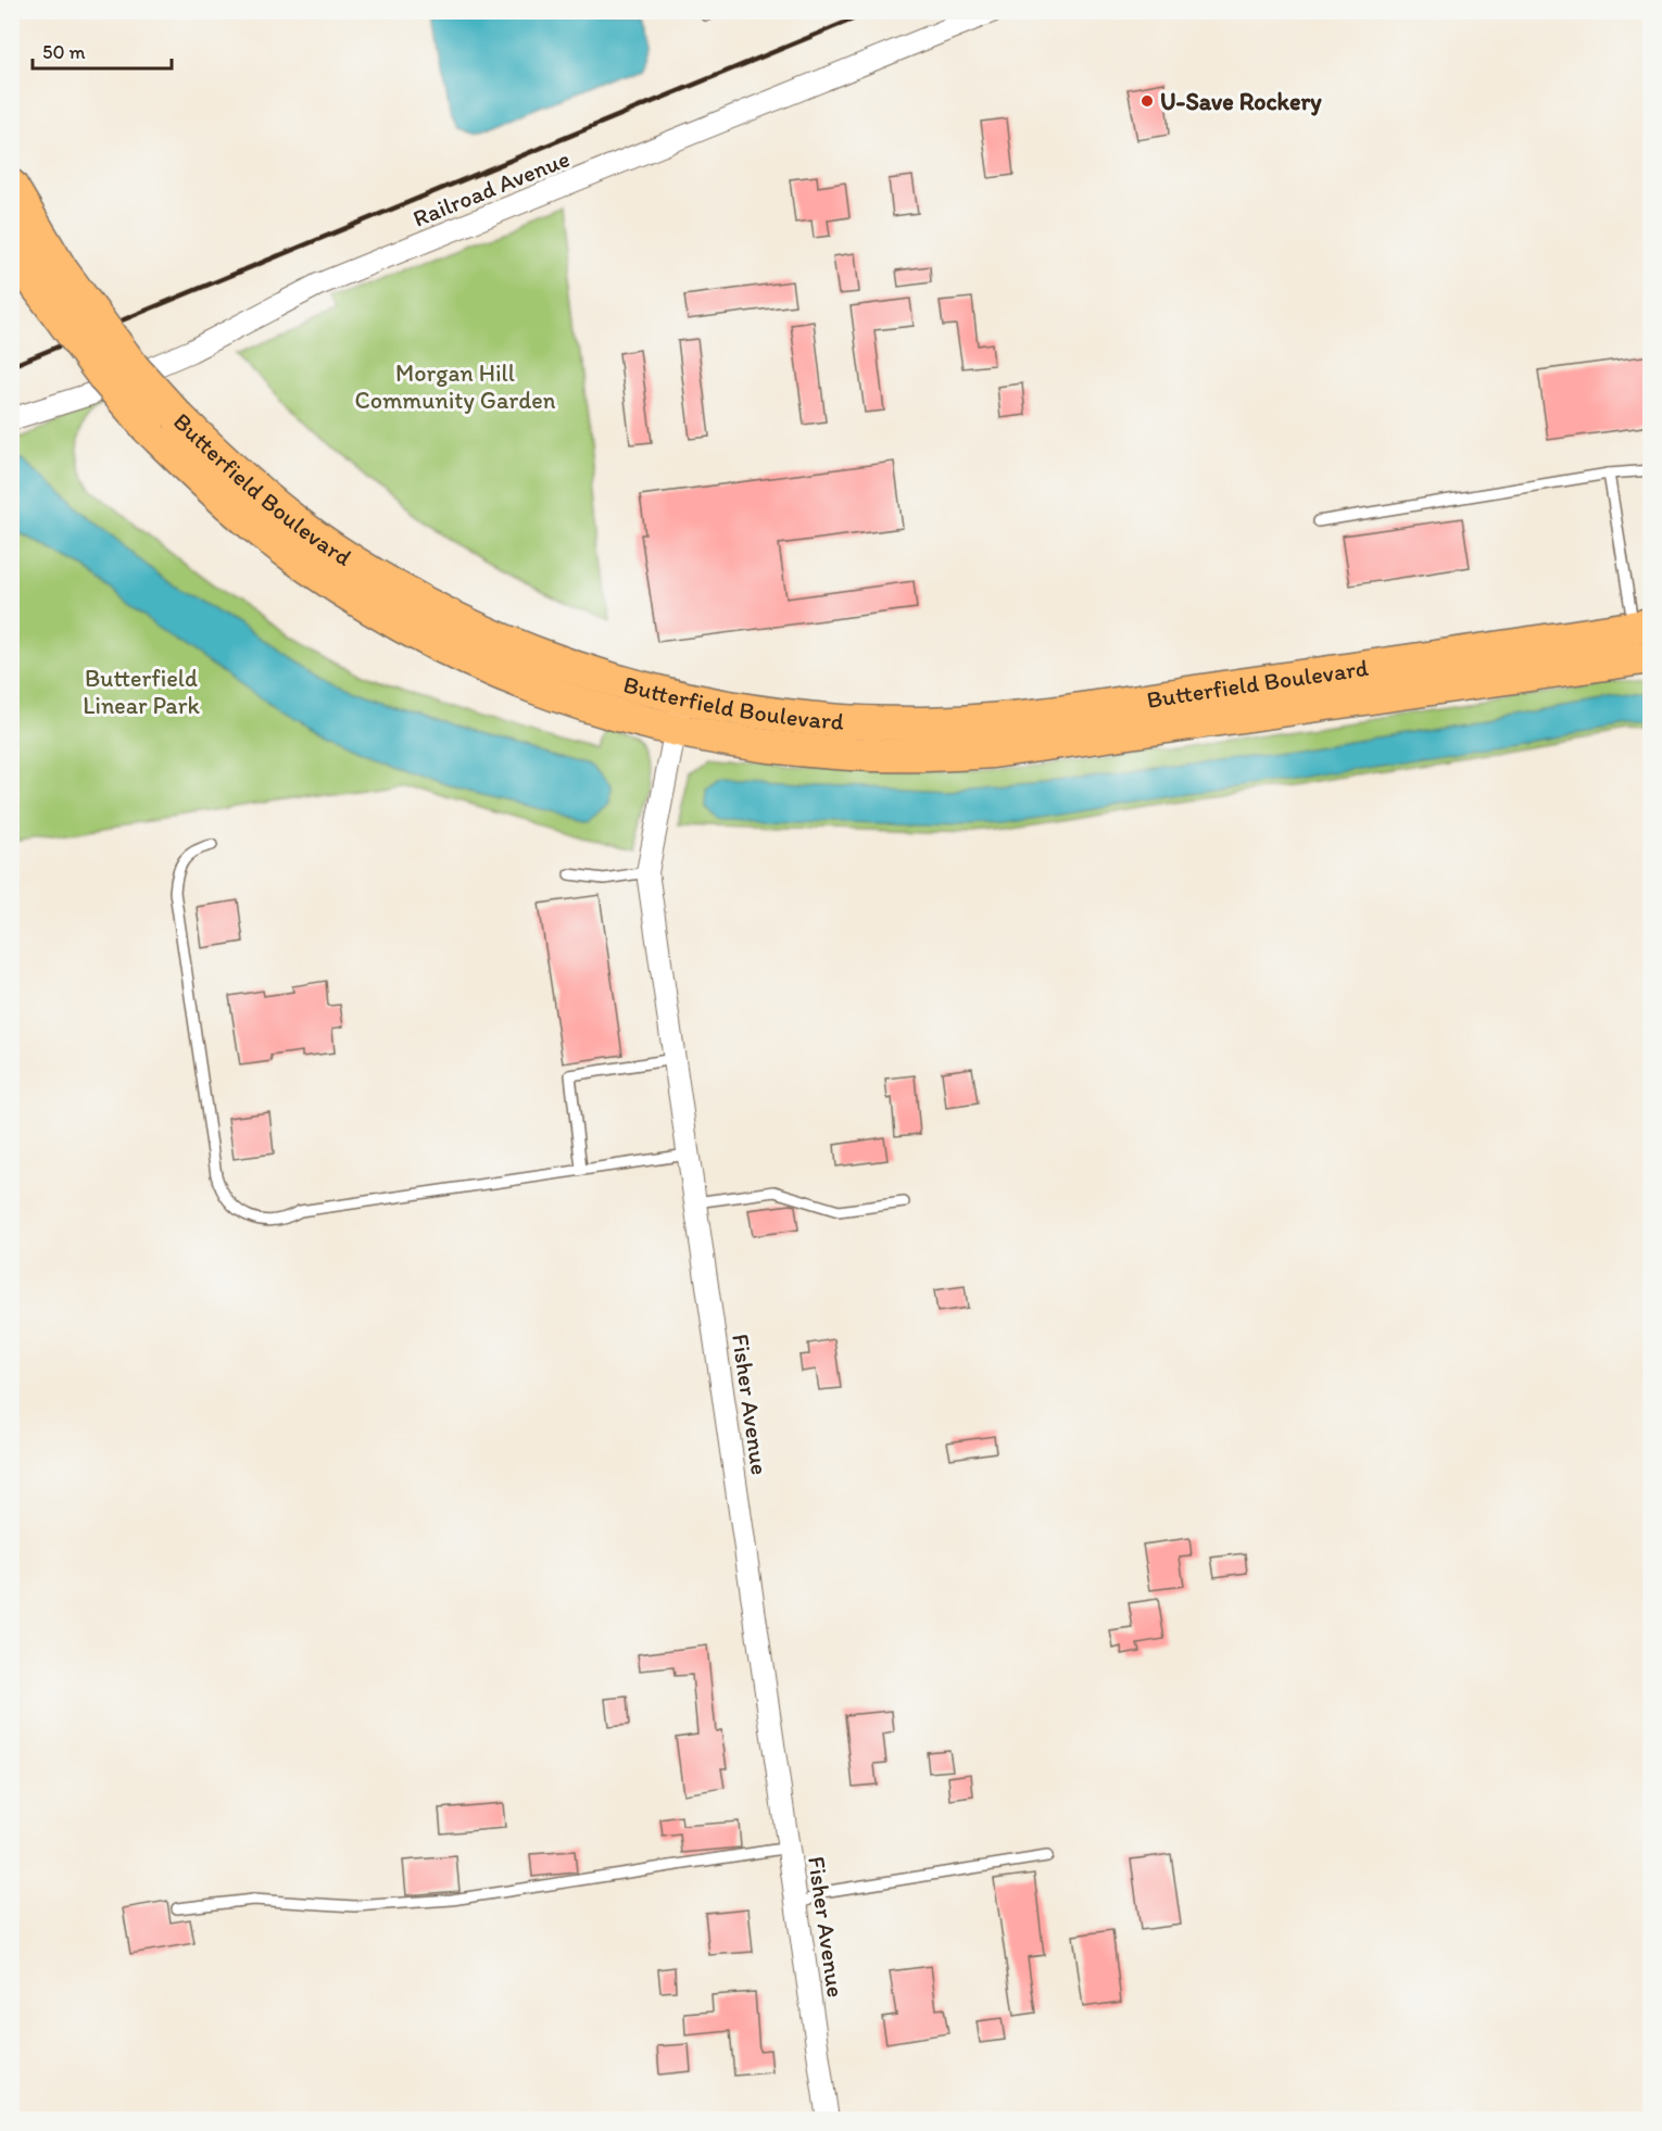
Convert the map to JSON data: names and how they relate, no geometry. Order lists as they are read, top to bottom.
{
  "streets": {
    "main road": ["Butterfield Boulevard"],
    "street": ["Railroad Avenue", "Fisher Avenue"]
  },
  "crossings": [
    ["Butterfield Boulevard", "Fisher Avenue"]
  ],
  "parks": ["Morgan Hill Community Garden", "Butterfield Linear Park"],
  "places": ["U-Save Rockery"],
  "scale_bar": "50 m"
}
